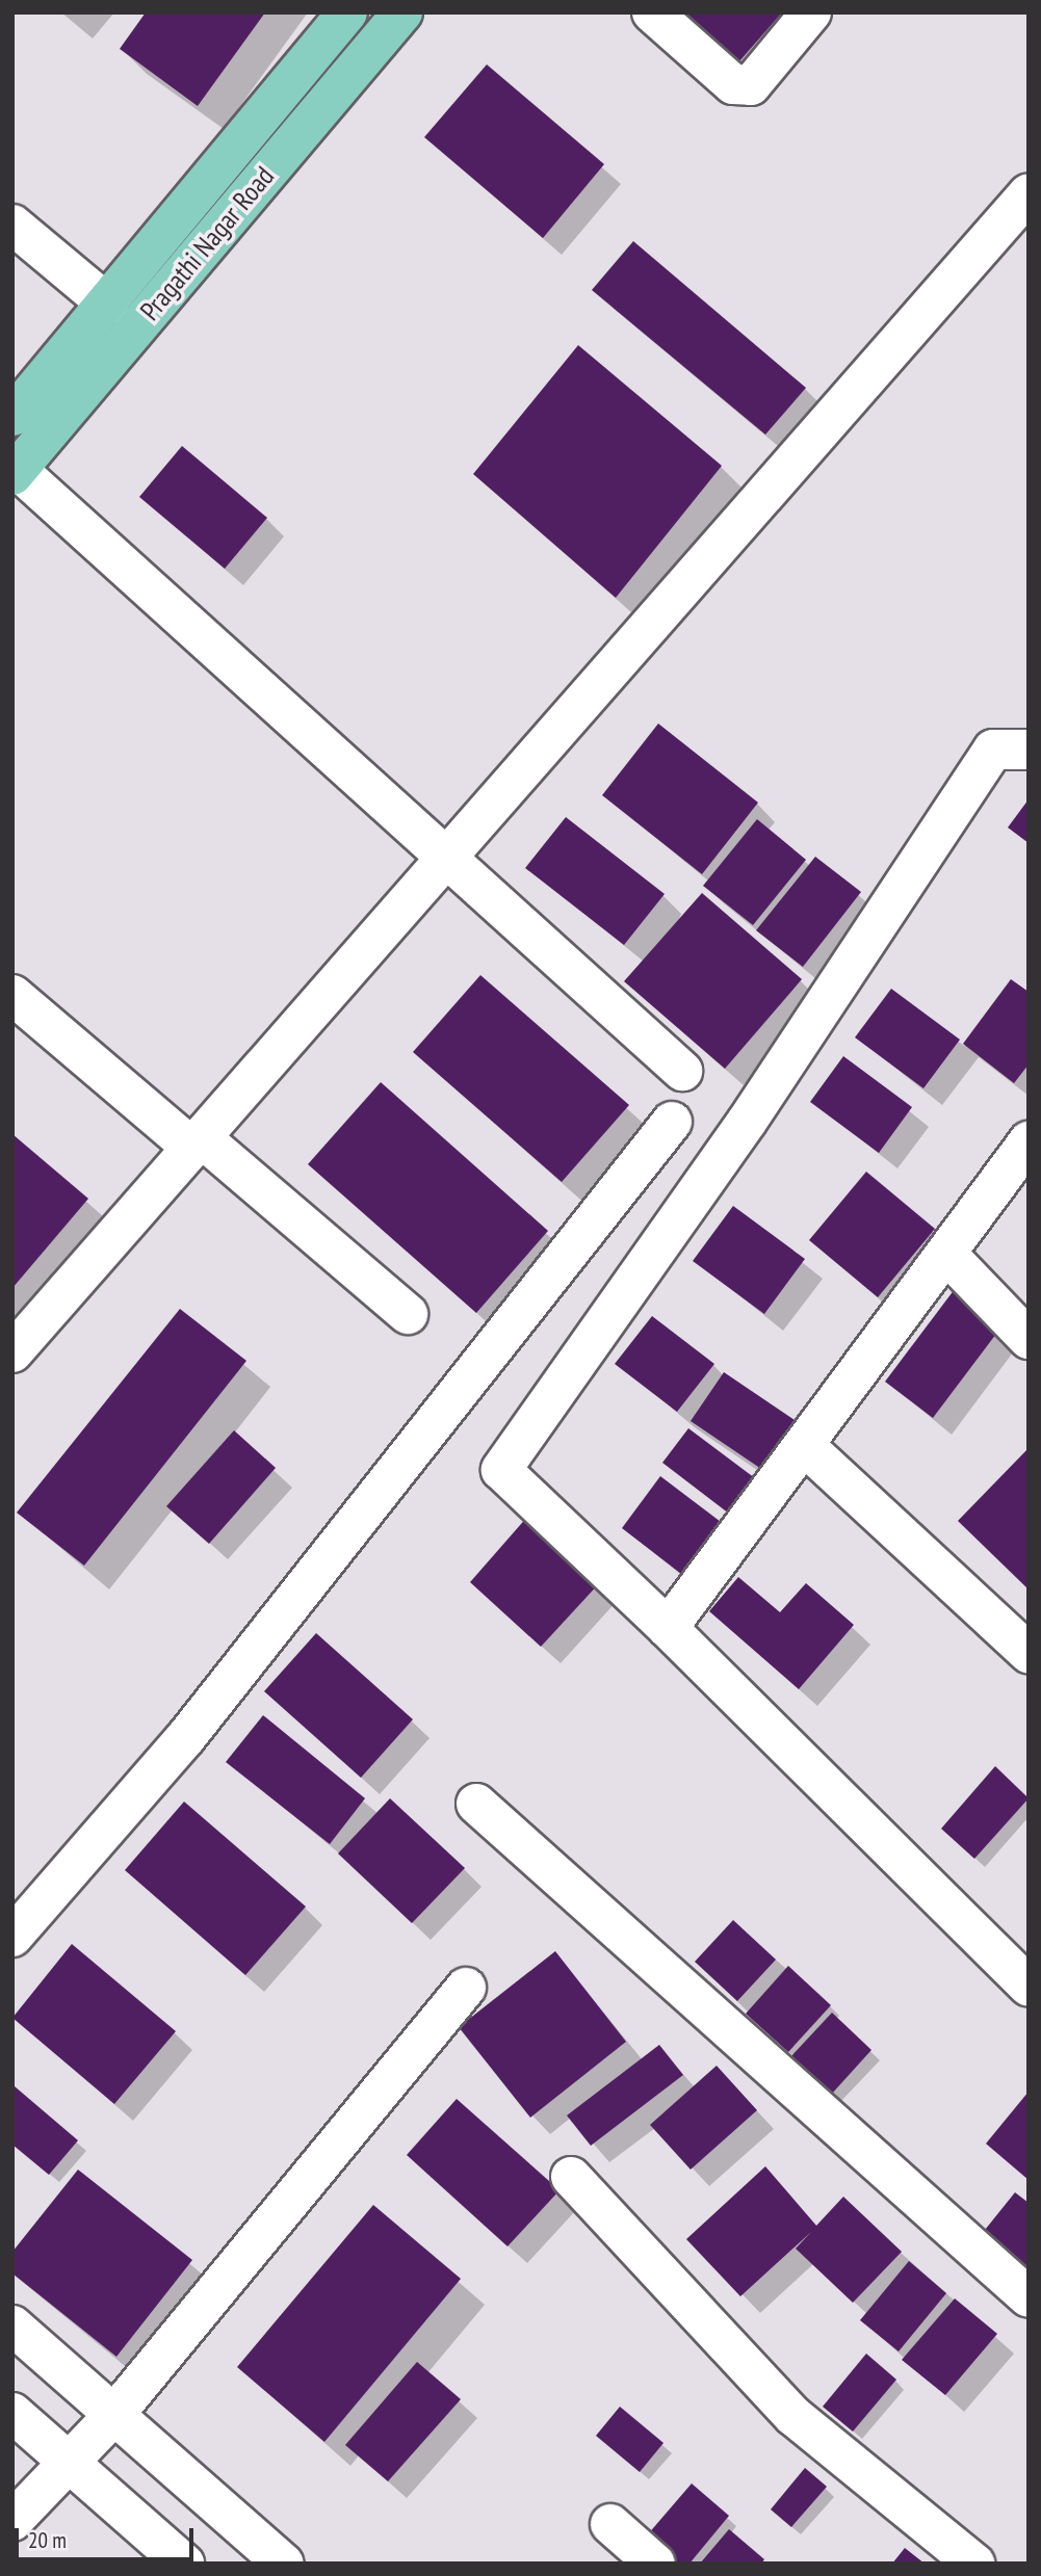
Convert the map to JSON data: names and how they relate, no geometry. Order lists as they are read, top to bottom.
{
  "streets": {
    "main road": ["Pragathi Nagar Road"]
  },
  "scale_bar": "20 m"
}
